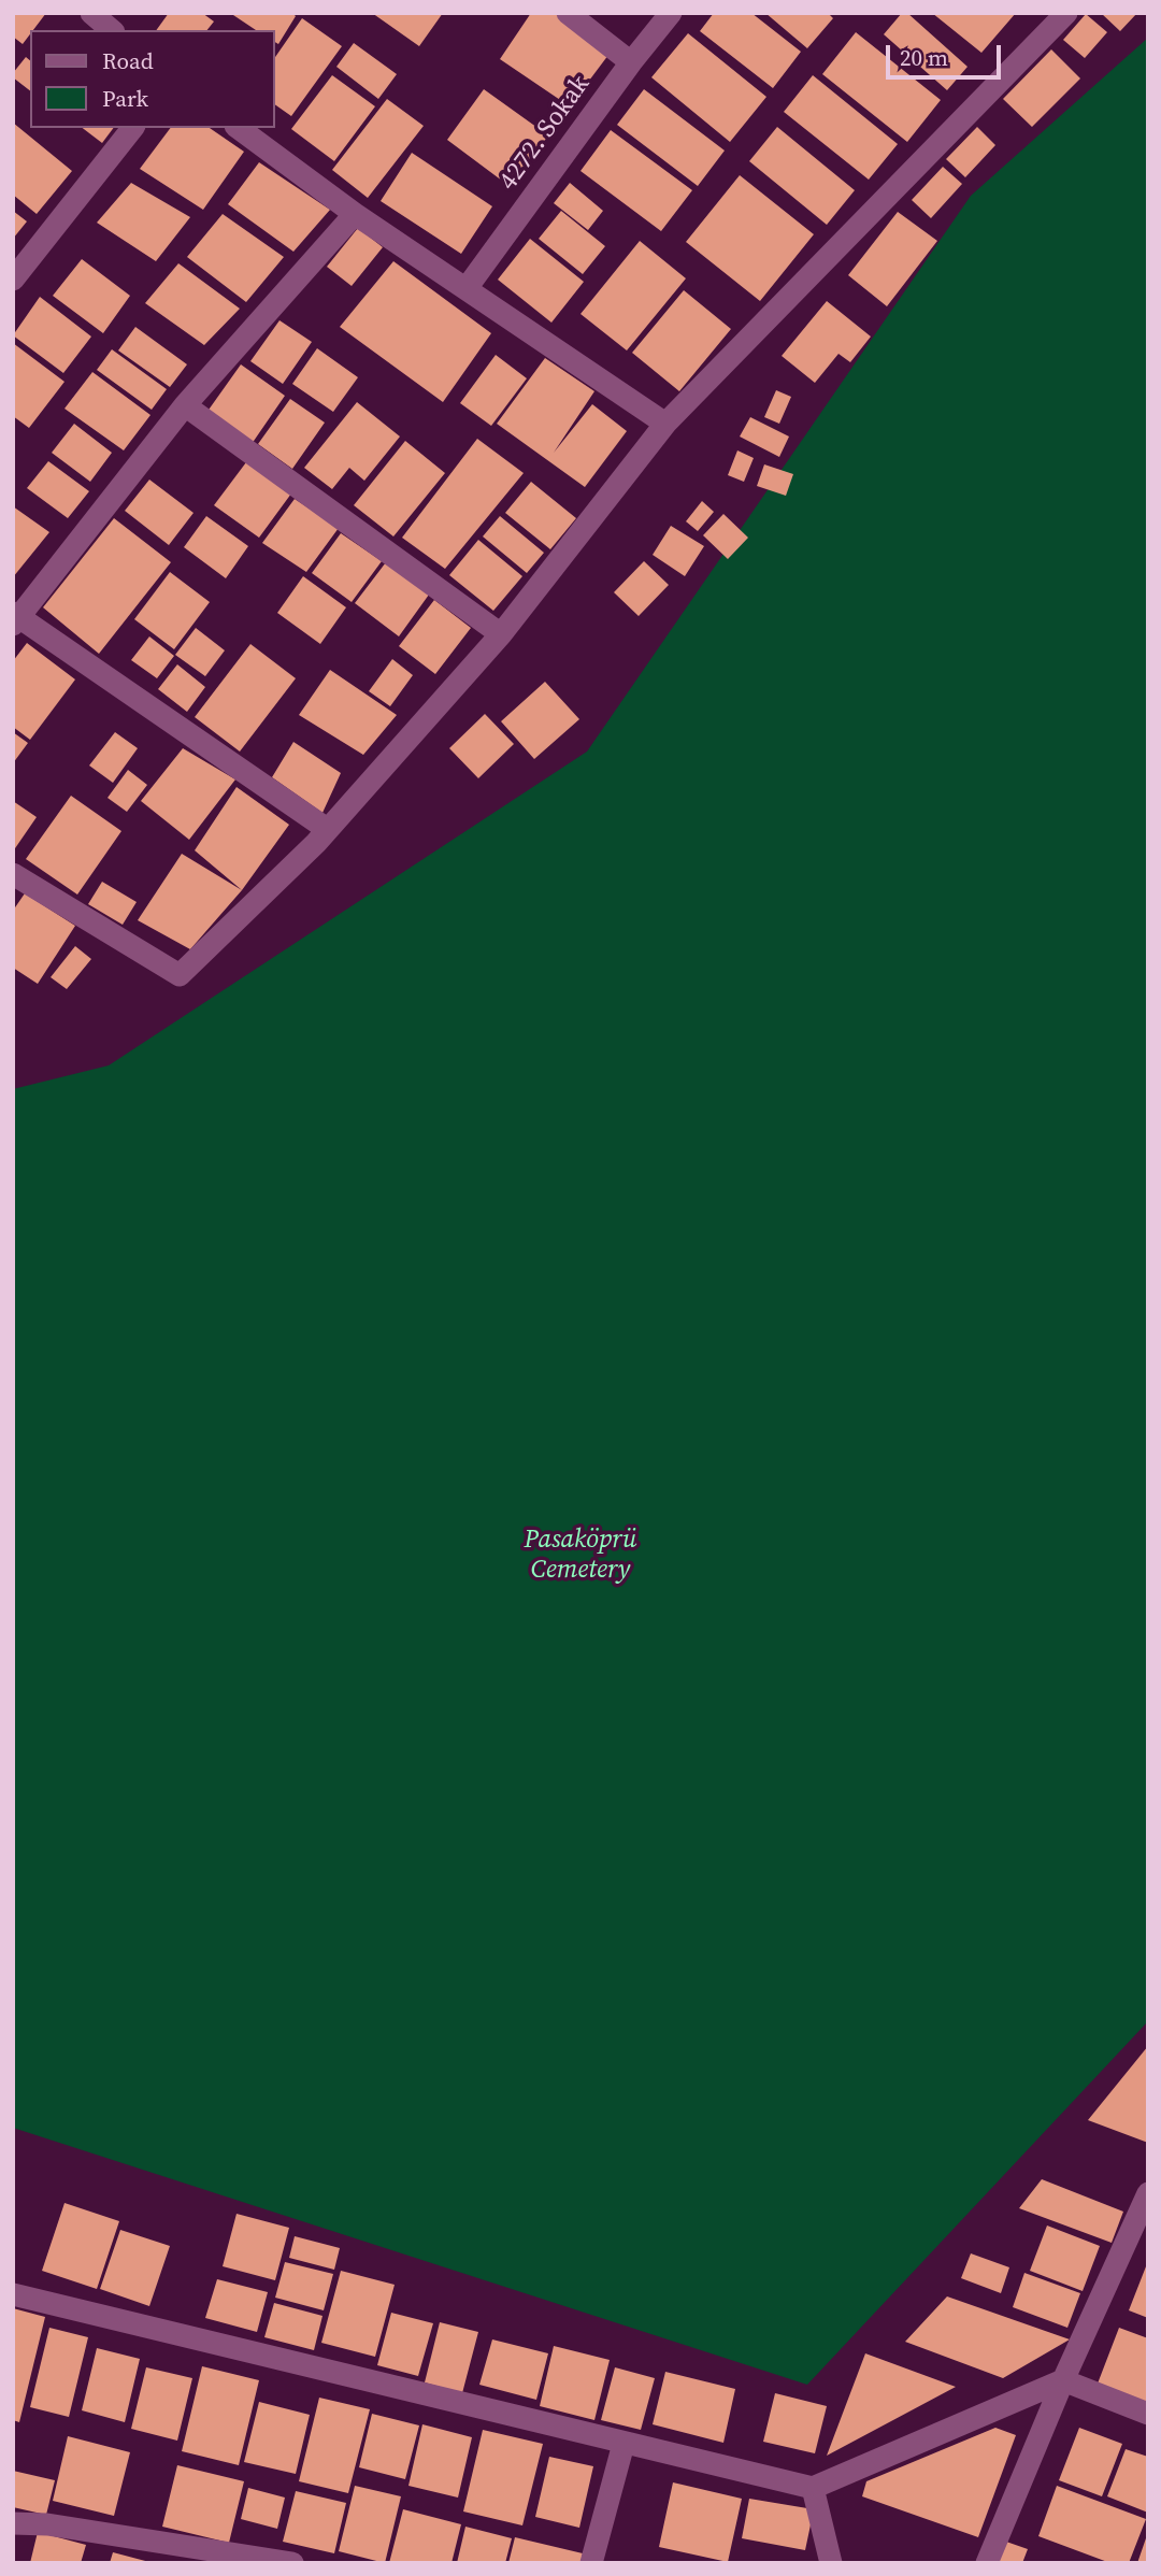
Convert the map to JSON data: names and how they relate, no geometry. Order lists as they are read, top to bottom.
{
  "streets": {
    "street": ["4272. Sokak"]
  },
  "parks": ["Pasaköprü Cemetery"],
  "legend": ["Road", "Park"],
  "scale_bar": "20 m"
}
